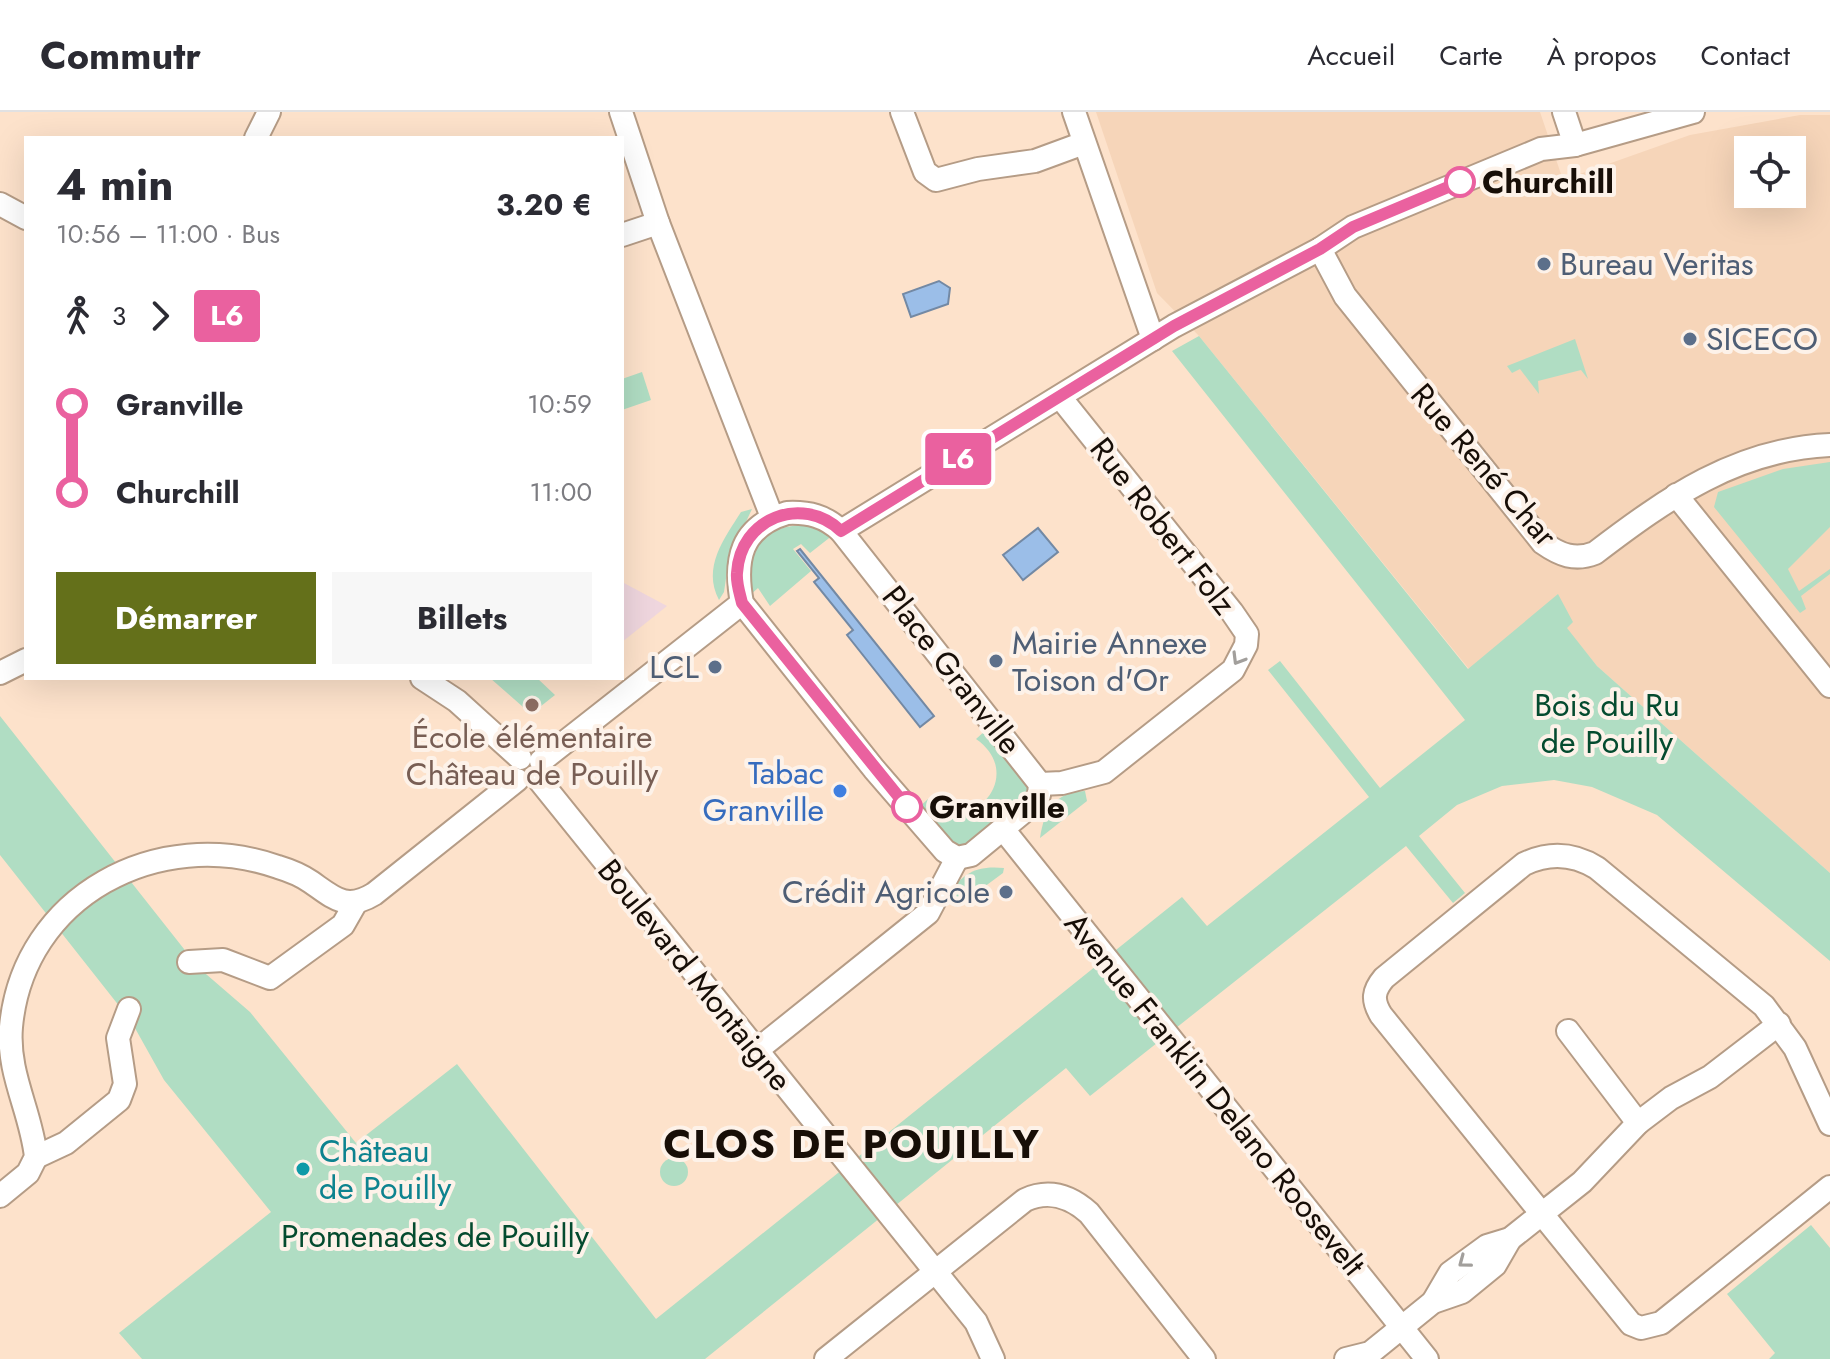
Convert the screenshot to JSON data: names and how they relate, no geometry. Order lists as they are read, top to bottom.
{
  "streets": {
    "street": [
      "Rue René Char",
      "Rue Robert Folz",
      "Place Granville",
      "Boulevard Montaigne",
      "Avenue Franklin Delano Roosevelt"
    ]
  },
  "crossings": [
    ["Rue Robert Folz", "Place Granville"],
    ["Place Granville", "Avenue Franklin Delano Roosevelt"]
  ],
  "districts": ["CLOS DE POUILLY"],
  "parks": ["Bois du Ru de Pouilly", "Promenades de Pouilly"],
  "places": [
    "Churchill",
    "Bureau Veritas",
    "SICECO",
    "Mairie Annexe Toison d'Or",
    "LCL",
    "École élémentaire Château de Pouilly",
    "Tabac Granville",
    "Granville",
    "Crédit Agricole",
    "Château de Pouilly"
  ],
  "lines": ["bus line L6"],
  "page": {
    "header": "Commutr",
    "nav": [
      "Accueil",
      "Carte",
      "À propos",
      "Contact"
    ],
    "on_map": "L6",
    "heading": ["4 min", "10:56 – 11:00 · Bus", "3.20 €"],
    "legs": ["3", "L6"],
    "list": [
      {
        "name": "Granville",
        "value": "10:59"
      },
      {
        "name": "Churchill",
        "value": "11:00"
      }
    ],
    "buttons": ["Démarrer", "Billets"]
  }
}
